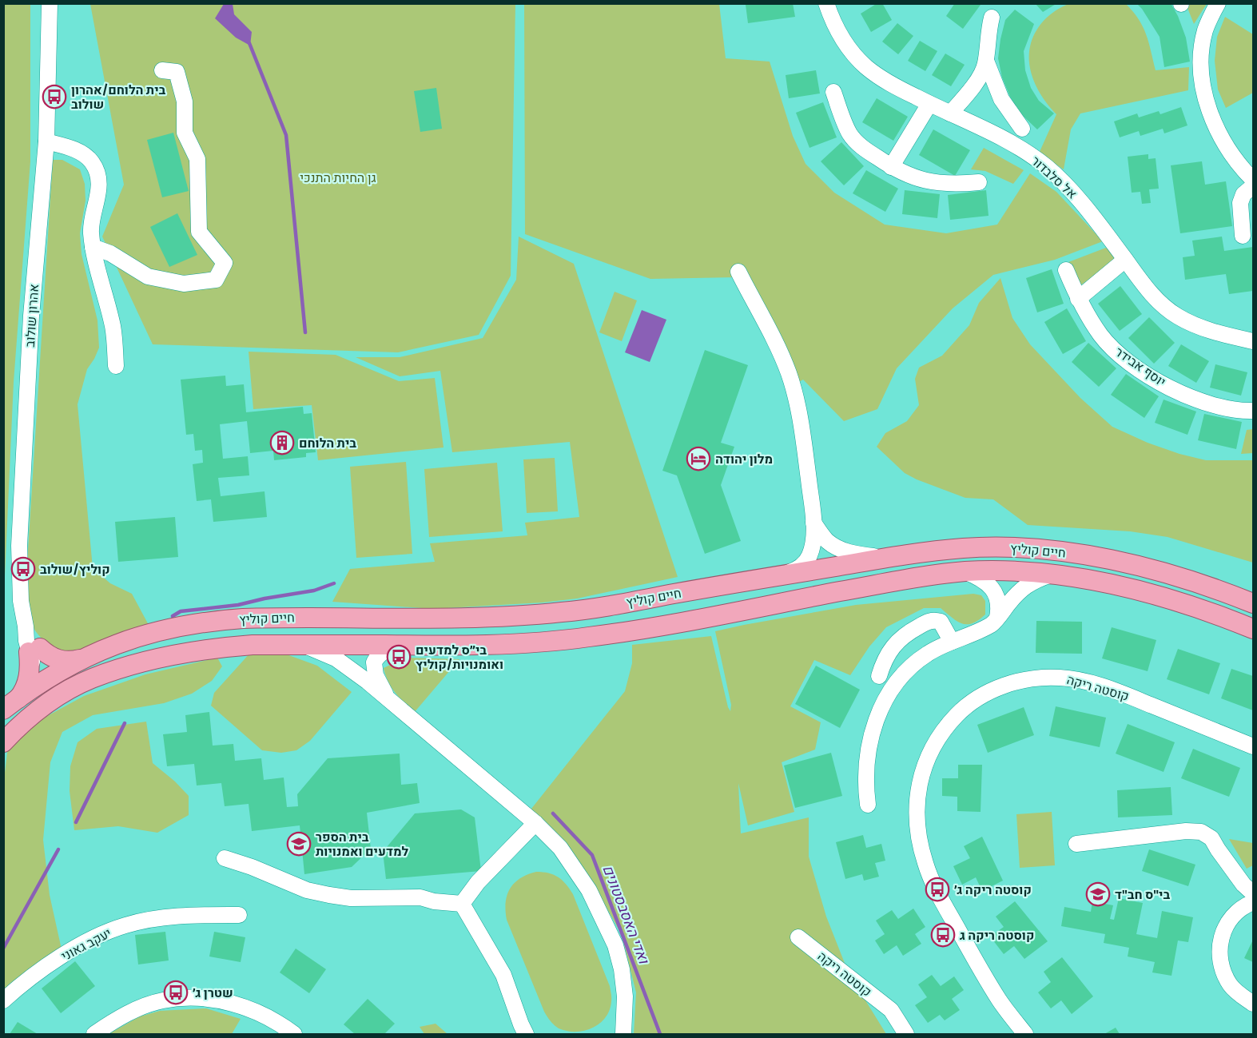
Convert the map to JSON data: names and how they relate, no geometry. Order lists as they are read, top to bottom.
{
  "streets": {
    "main road": ["חיים קוליץ"],
    "street": [
      "אל סלבדור",
      "אהרון שולוב",
      "יוסף אבידר",
      "קוסטה ריקה",
      "יעקב גאוני"
    ]
  },
  "crossings": [
    ["אהרון שולוב", "חיים קוליץ"]
  ],
  "water": ["ואדי האסבסטונים"],
  "parks": ["גן החיות התנכי"],
  "places": {
    "bus stop": [
      "בית הלוחם/אהרון שולוב",
      "קוליץ/שולוב",
      "בי״ס למדעים ואומנויות/קוליץ",
      "קוסטה ריקה ג׳",
      "קוסטה ריקה ג",
      "שטרן ג׳"
    ],
    "building": ["בית הלוחם"],
    "hotel": ["מלון יהודה"],
    "school or university": ["בית הספר למדעים ואמנויות", "בי\"ס חב\"ד"]
  }
}
